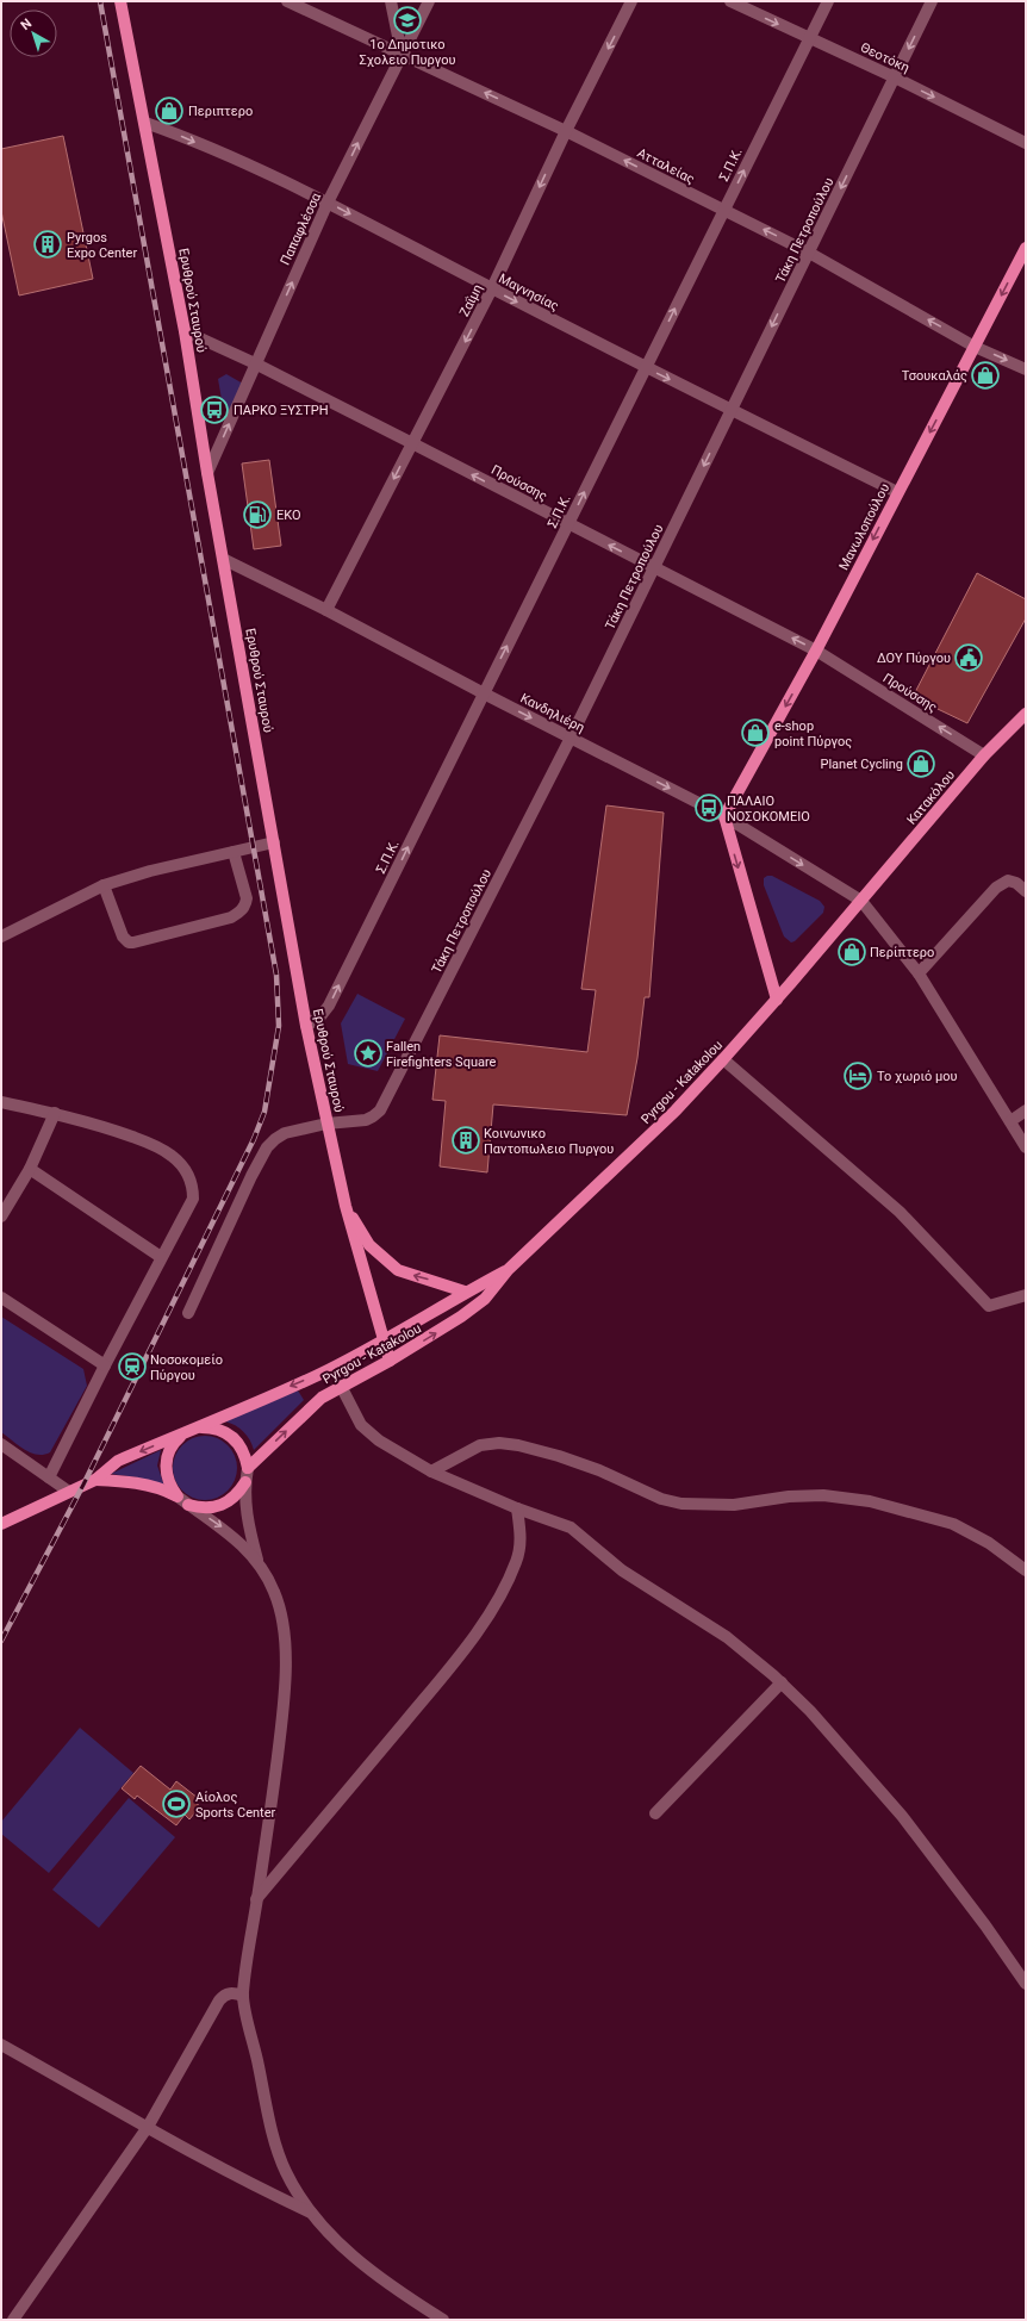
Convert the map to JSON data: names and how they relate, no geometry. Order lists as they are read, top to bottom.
{
  "streets": {
    "main road": [
      "Ερυθρού Σταυρού",
      "Μανωλοπούλου",
      "Κατακόλου",
      "Pyrgou - Katakolou"
    ],
    "street": [
      "Θεοτόκη",
      "Σ.Π.Κ.",
      "Ατταλείας",
      "Παπαφλέσσα",
      "Τάκη Πετροπούλου",
      "Μαγνησίας",
      "Ζαΐμη",
      "Προύσσης",
      "Κανδηλιέρη"
    ]
  },
  "crossings": [
    ["Θεοτόκη", "Σ.Π.Κ."],
    ["Θεοτόκη", "Τάκη Πετροπούλου"],
    ["Σ.Π.Κ.", "Ατταλείας"],
    ["Σ.Π.Κ.", "Μαγνησίας"],
    ["Σ.Π.Κ.", "Ερυθρού Σταυρού"],
    ["Σ.Π.Κ.", "Προύσσης"],
    ["Σ.Π.Κ.", "Κανδηλιέρη"],
    ["Ατταλείας", "Παπαφλέσσα"],
    ["Ατταλείας", "Τάκη Πετροπούλου"],
    ["Ατταλείας", "Ζαΐμη"],
    ["Ατταλείας", "Μανωλοπούλου"],
    ["Παπαφλέσσα", "Μαγνησίας"],
    ["Παπαφλέσσα", "Ερυθρού Σταυρού"],
    ["Παπαφλέσσα", "Προύσσης"],
    ["Τάκη Πετροπούλου", "Μαγνησίας"],
    ["Τάκη Πετροπούλου", "Ερυθρού Σταυρού"],
    ["Τάκη Πετροπούλου", "Προύσσης"],
    ["Τάκη Πετροπούλου", "Κανδηλιέρη"],
    ["Μαγνησίας", "Ερυθρού Σταυρού"],
    ["Μαγνησίας", "Ζαΐμη"],
    ["Μαγνησίας", "Μανωλοπούλου"],
    ["Ερυθρού Σταυρού", "Προύσσης"],
    ["Ερυθρού Σταυρού", "Κανδηλιέρη"],
    ["Ερυθρού Σταυρού", "Pyrgou - Katakolou"],
    ["Ζαΐμη", "Προύσσης"],
    ["Ζαΐμη", "Κανδηλιέρη"],
    ["Προύσσης", "Μανωλοπούλου"],
    ["Προύσσης", "Κατακόλου"],
    ["Μανωλοπούλου", "Κανδηλιέρη"],
    ["Κανδηλιέρη", "Κατακόλου"],
    ["Κανδηλιέρη", "Pyrgou - Katakolou"],
    ["Κατακόλου", "Pyrgou - Katakolou"]
  ],
  "one_way": [
    "Θεοτόκη",
    "Σ.Π.Κ.",
    "Ατταλείας",
    "Παπαφλέσσα",
    "Τάκη Πετροπούλου",
    "Μαγνησίας",
    "Ζαΐμη",
    "Προύσσης",
    "Μανωλοπούλου",
    "Κανδηλιέρη"
  ],
  "places": {
    "school or university": ["1ο Δημοτικο Σχολειο Πυργου"],
    "shop": [
      "Περιπτερο",
      "Τσουκαλάς",
      "e-shop point Πύργος",
      "Planet Cycling",
      "Περίπτερο"
    ],
    "building": ["Pyrgos Expo Center", "Κοινωνικο Παντοπωλειο Πυργου"],
    "bus stop": ["ΠΑΡΚΟ ΞΥΣΤΡΗ", "ΠΑΛΑΙΟ ΝΟΣΟΚΟΜΕΙΟ"],
    "fuel station": ["EKO"],
    "public building": ["ΔΟΥ Πύργου"],
    "place": ["Fallen Firefighters Square"],
    "hotel": ["Το χωριό μου"],
    "station": ["Νοσοκομείο Πύργου"],
    "sports": ["Αίολος Sports Center"]
  },
  "north": "top left"
}
